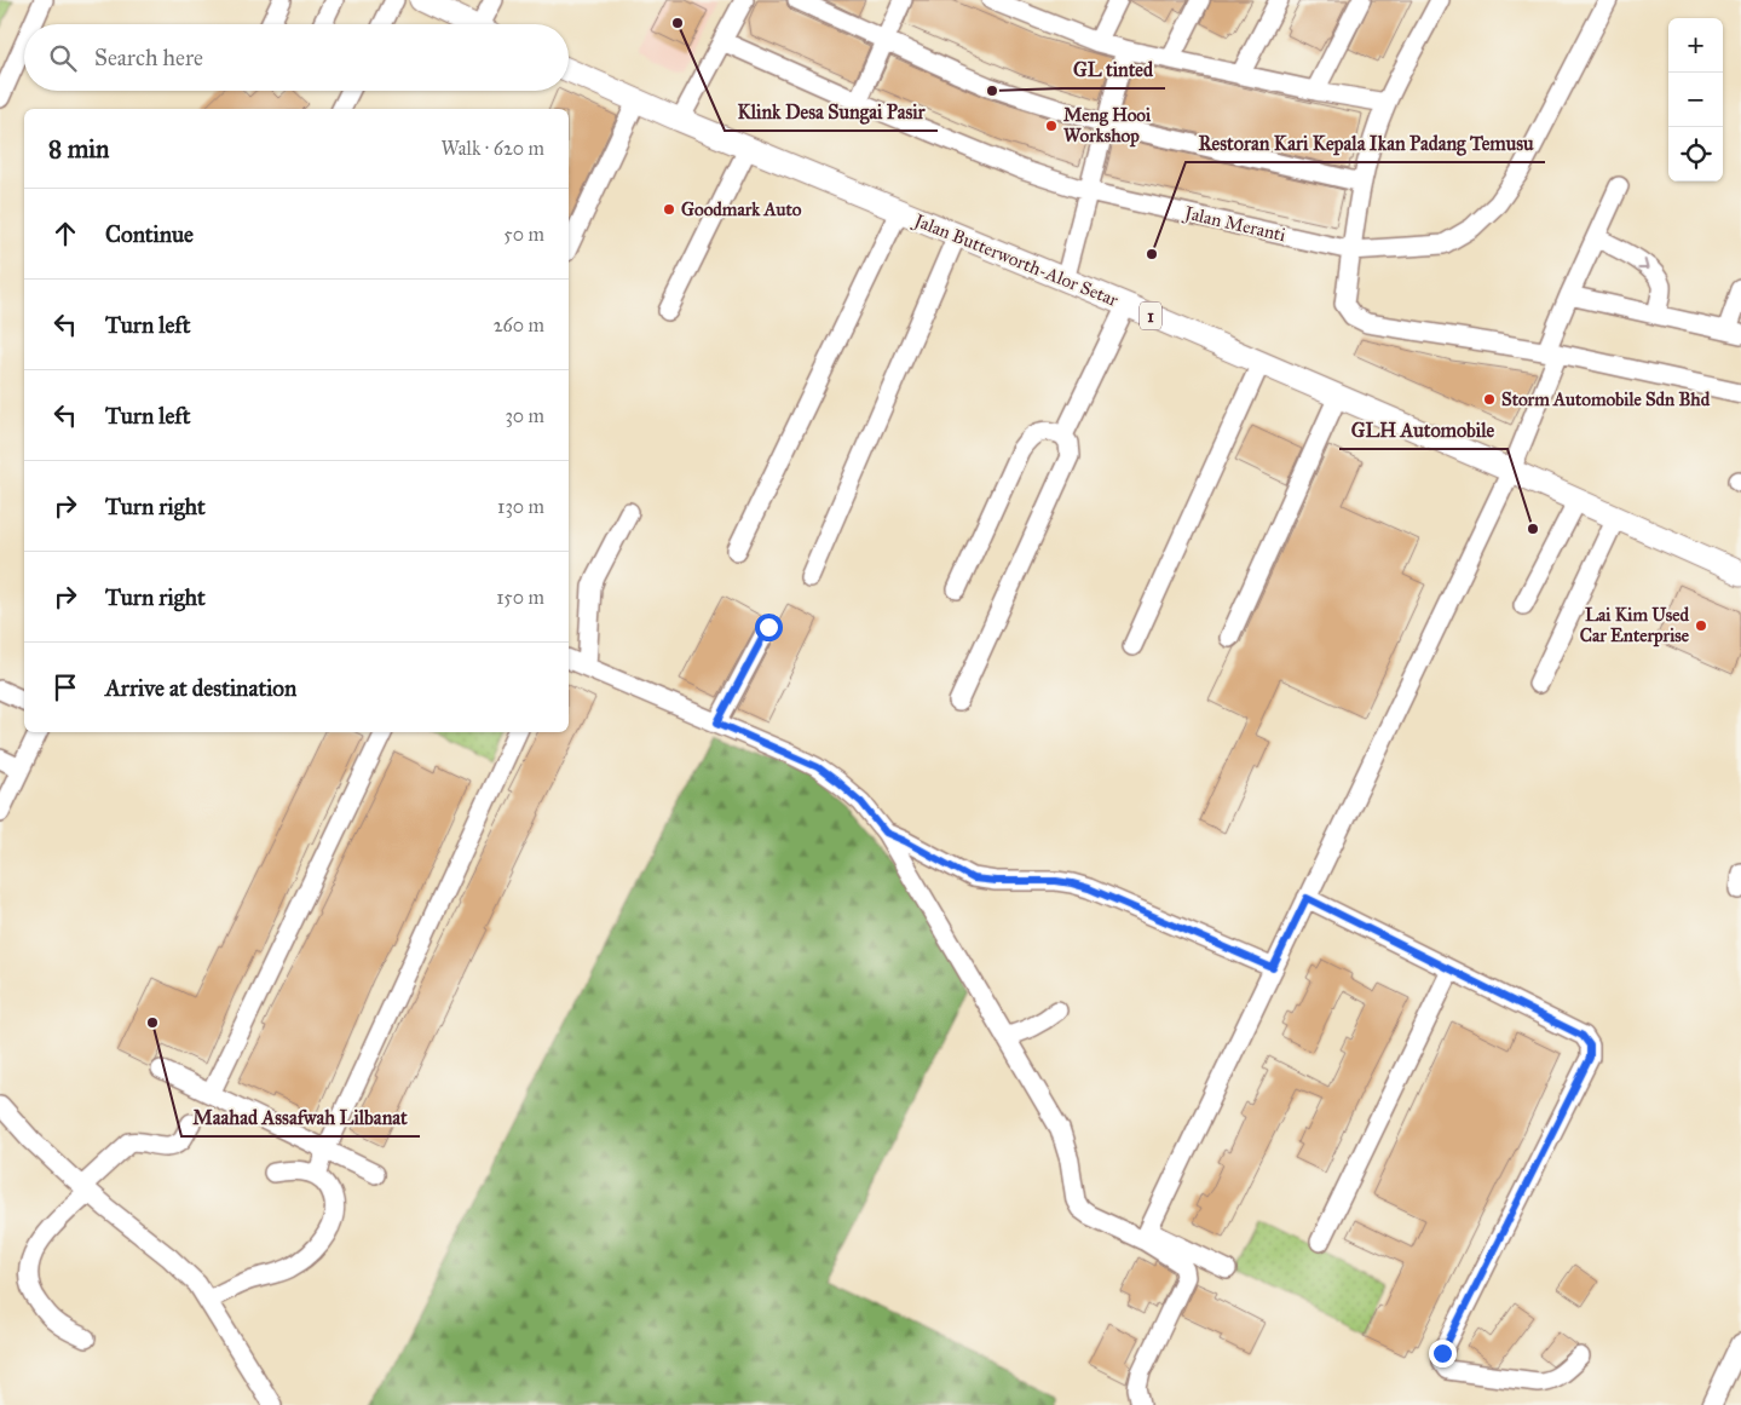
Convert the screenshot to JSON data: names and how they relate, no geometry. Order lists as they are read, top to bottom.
{
  "streets": {
    "main road": ["Jalan Butterworth-Alor Setar", "1"],
    "street": ["Jalan Meranti"]
  },
  "places": [
    "Klink Desa Sungai Pasir",
    "GL tinted",
    "Meng Hooi Workshop",
    "Goodmark Auto",
    "Restoran Kari Kepala Ikan Padang Temusu",
    "Storm Automobile Sdn Bhd",
    "GLH Automobile",
    "Lai Kim Used Car Enterprise",
    "Maahad Assafwah Lilbanat"
  ],
  "page": {
    "map_buttons": ["+", "−"],
    "search": "Search here",
    "heading": ["8 min", "Walk · 620 m"],
    "list": [
      ["Continue", "50 m"],
      ["Turn left", "260 m"],
      ["Turn left", "30 m"],
      ["Turn right", "130 m"],
      ["Turn right", "150 m"],
      "Arrive at destination"
    ]
  }
}
